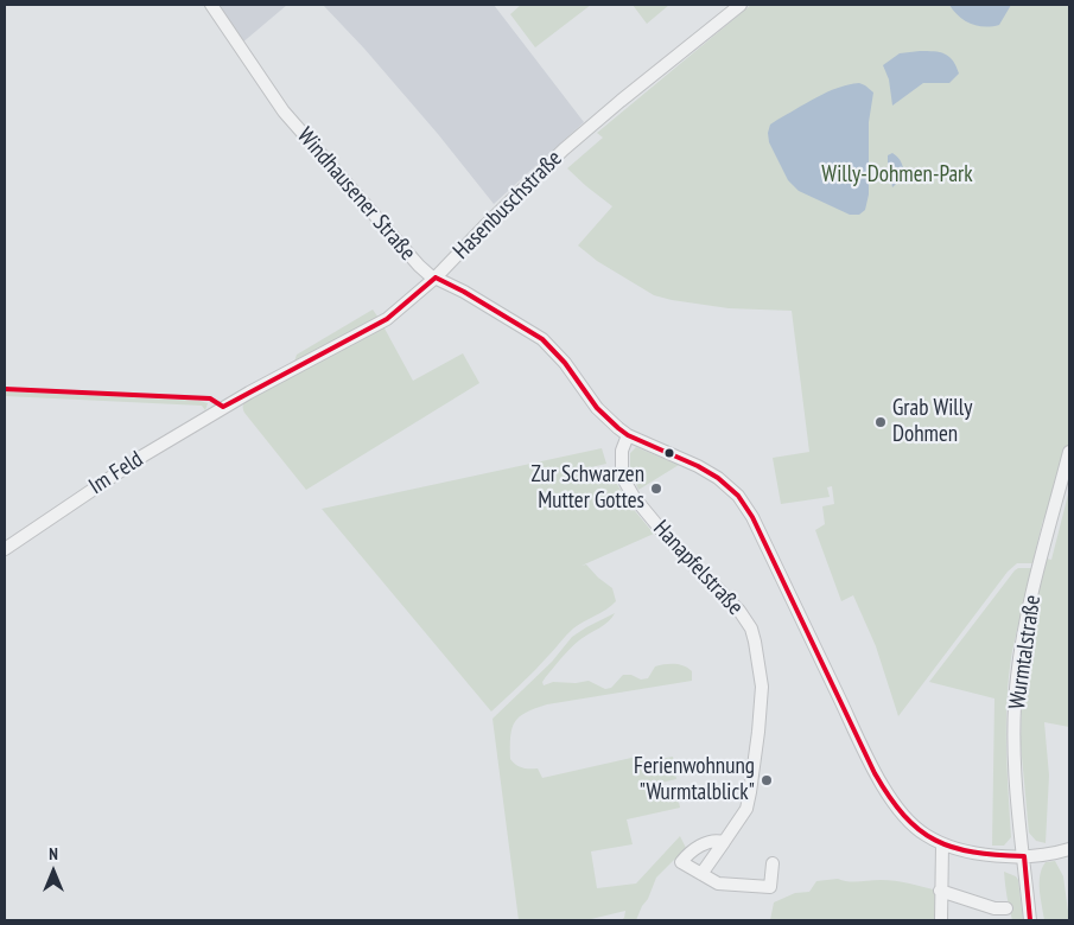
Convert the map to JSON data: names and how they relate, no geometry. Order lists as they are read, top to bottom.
{
  "streets": {
    "street": [
      "Windhausener Straße",
      "Hasenbuschstraße",
      "Im Feld",
      "Hanapfelstraße",
      "Wurmtalstraße"
    ]
  },
  "crossings": [
    ["Windhausener Straße", "Hasenbuschstraße"],
    ["Windhausener Straße", "Hanapfelstraße"],
    ["Windhausener Straße", "Wurmtalstraße"],
    ["Hasenbuschstraße", "Im Feld"]
  ],
  "parks": ["Willy-Dohmen-Park"],
  "places": ["Grab Willy Dohmen", "Zur Schwarzen Mutter Gottes", "Ferienwohnung \"Wurmtalblick\""],
  "north": "top"
}
